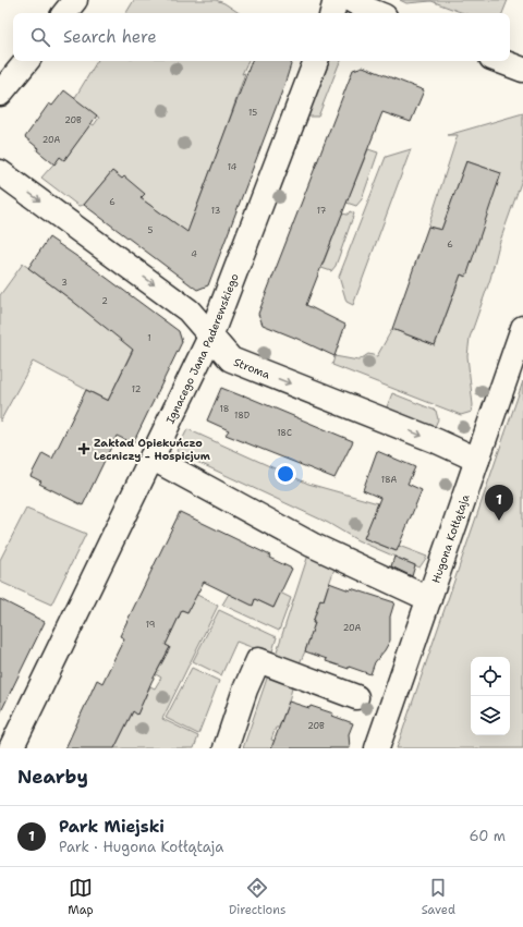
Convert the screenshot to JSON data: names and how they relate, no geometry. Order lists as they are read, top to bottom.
{
  "streets": {
    "street": ["Ignacego Jana Paderewskiego", "Stroma", "Hugona Kołłątaja"]
  },
  "crossings": [
    ["Ignacego Jana Paderewskiego", "Stroma"],
    ["Stroma", "Hugona Kołłątaja"]
  ],
  "places": {
    "health": ["Zakład Opiekuńczo Lecniczy - Hospicjum"]
  },
  "house_numbers": [
    "15",
    "20B",
    "20A",
    "14",
    "6",
    "13",
    "17",
    "5",
    "6",
    "4",
    "3",
    "2",
    "1",
    "12",
    "18",
    "18D",
    "18C",
    "18A",
    "19",
    "20A",
    "20B"
  ],
  "page": {
    "search": "Search here",
    "pins": "1",
    "heading": "Nearby",
    "list": [
      {
        "mark": "1",
        "name": "Park Miejski",
        "note": "Park · Hugona Kołłątaja",
        "value": "60 m"
      }
    ],
    "nav": ["Map", "Directions", "Saved"]
  }
}
